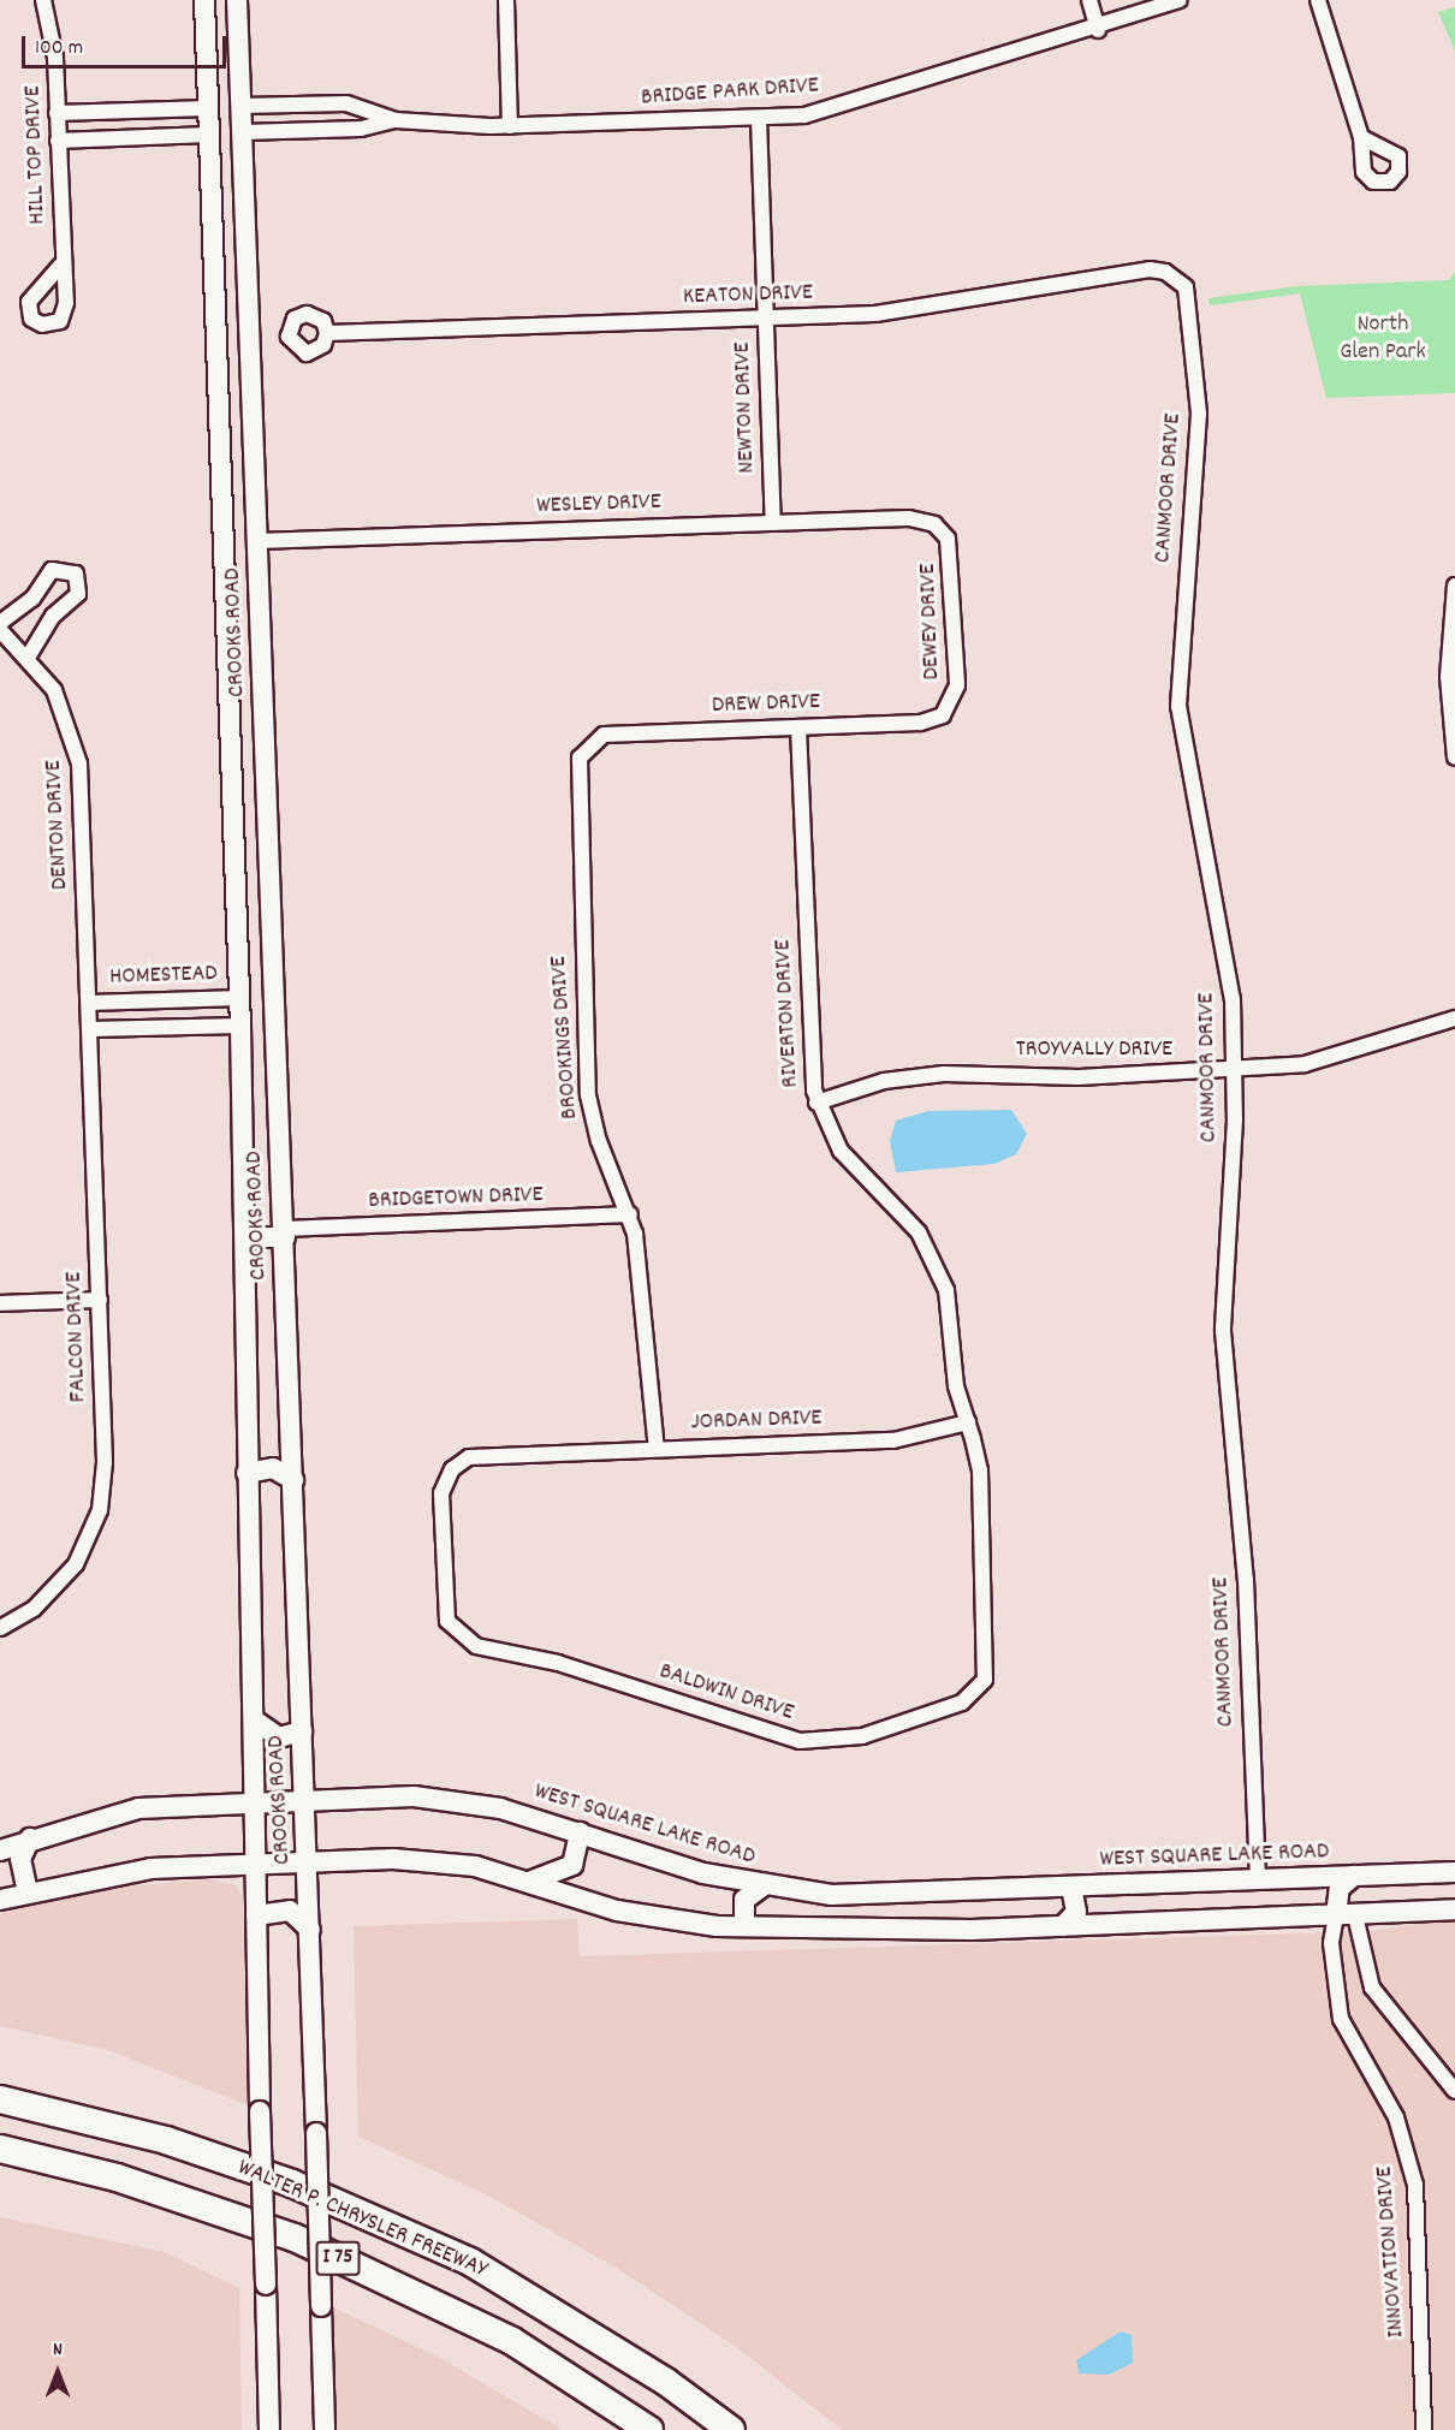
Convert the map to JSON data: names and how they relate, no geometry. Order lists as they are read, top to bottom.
{
  "streets": {
    "highway": ["WALTER P. CHRYSLER FREEWAY", "I 75"],
    "main road": ["CROOKS ROAD", "WEST SQUARE LAKE ROAD"],
    "street": [
      "BRIDGE PARK DRIVE",
      "HILL TOP DRIVE",
      "KEATON DRIVE",
      "NEWTON DRIVE",
      "CANMOOR DRIVE",
      "WESLEY DRIVE",
      "DEWEY DRIVE",
      "DREW DRIVE",
      "DENTON DRIVE",
      "HOMESTEAD",
      "RIVERTON DRIVE",
      "BROOKINGS DRIVE",
      "TROYVALLY DRIVE",
      "BRIDGETOWN DRIVE",
      "FALCON DRIVE",
      "JORDAN DRIVE",
      "BALDWIN DRIVE",
      "INNOVATION DRIVE"
    ]
  },
  "crossings": [
    ["BRIDGE PARK DRIVE", "NEWTON DRIVE"],
    ["BRIDGE PARK DRIVE", "CROOKS ROAD"],
    ["KEATON DRIVE", "NEWTON DRIVE"],
    ["KEATON DRIVE", "CANMOOR DRIVE"],
    ["NEWTON DRIVE", "WESLEY DRIVE"],
    ["CANMOOR DRIVE", "TROYVALLY DRIVE"],
    ["CANMOOR DRIVE", "WEST SQUARE LAKE ROAD"],
    ["WESLEY DRIVE", "DEWEY DRIVE"],
    ["WESLEY DRIVE", "CROOKS ROAD"],
    ["DEWEY DRIVE", "DREW DRIVE"],
    ["CROOKS ROAD", "HOMESTEAD"],
    ["CROOKS ROAD", "BRIDGETOWN DRIVE"],
    ["CROOKS ROAD", "WEST SQUARE LAKE ROAD"],
    ["DREW DRIVE", "RIVERTON DRIVE"],
    ["DREW DRIVE", "BROOKINGS DRIVE"],
    ["DENTON DRIVE", "HOMESTEAD"],
    ["DENTON DRIVE", "FALCON DRIVE"],
    ["HOMESTEAD", "FALCON DRIVE"],
    ["RIVERTON DRIVE", "TROYVALLY DRIVE"],
    ["RIVERTON DRIVE", "JORDAN DRIVE"],
    ["RIVERTON DRIVE", "BALDWIN DRIVE"],
    ["BROOKINGS DRIVE", "BRIDGETOWN DRIVE"],
    ["BROOKINGS DRIVE", "JORDAN DRIVE"],
    ["JORDAN DRIVE", "BALDWIN DRIVE"]
  ],
  "parks": ["North Glen Park"],
  "scale_bar": "100 m",
  "north": "top"
}
